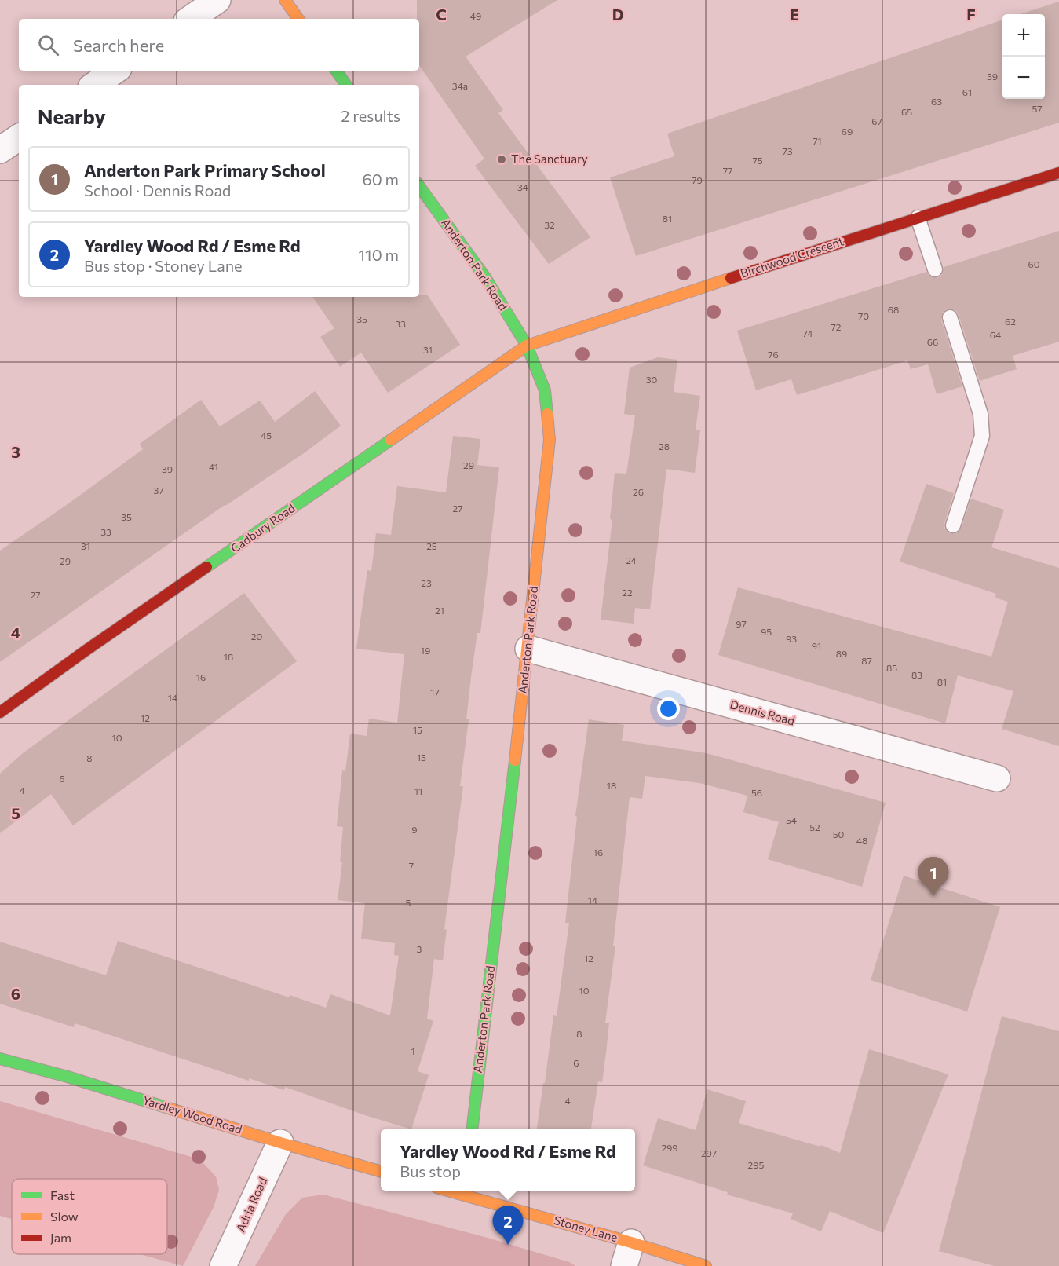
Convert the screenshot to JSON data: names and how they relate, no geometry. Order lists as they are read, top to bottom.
{
  "streets": {
    "street": [
      "Birchwood Crescent",
      "Anderton Park Road",
      "Cadbury Road",
      "Dennis Road",
      "Yardley Wood Road",
      "Adria Road",
      "Stoney Lane"
    ]
  },
  "crossings": [
    ["Birchwood Crescent", "Anderton Park Road"],
    ["Birchwood Crescent", "Cadbury Road"],
    ["Anderton Park Road", "Cadbury Road"],
    ["Anderton Park Road", "Dennis Road"],
    ["Yardley Wood Road", "Adria Road"]
  ],
  "places": ["The Sanctuary"],
  "house_numbers": [
    "49",
    "59",
    "34a",
    "61",
    "63",
    "57",
    "65",
    "67",
    "69",
    "71",
    "73",
    "75",
    "77",
    "79",
    "34",
    "81",
    "32",
    "60",
    "68",
    "70",
    "35",
    "62",
    "33",
    "72",
    "74",
    "64",
    "66",
    "31",
    "76",
    "30",
    "45",
    "28",
    "29",
    "41",
    "39",
    "37",
    "26",
    "27",
    "35",
    "33",
    "31",
    "25",
    "24",
    "29",
    "23",
    "22",
    "27",
    "21",
    "97",
    "95",
    "20",
    "93",
    "91",
    "19",
    "89",
    "18",
    "87",
    "85",
    "83",
    "16",
    "81",
    "17",
    "14",
    "12",
    "15",
    "10",
    "15",
    "8",
    "6",
    "18",
    "4",
    "11",
    "56",
    "54",
    "52",
    "9",
    "50",
    "48",
    "16",
    "7",
    "14",
    "5",
    "3",
    "12",
    "10",
    "8",
    "1",
    "6",
    "4",
    "299",
    "297",
    "295"
  ],
  "legend": ["Fast", "Slow", "Jam"],
  "page": {
    "map_buttons": ["+", "−"],
    "search": "Search here",
    "heading": ["Nearby", "2 results"],
    "list": [
      {
        "mark": "1",
        "name": "Anderton Park Primary School",
        "note": "School · Dennis Road",
        "value": "60 m"
      },
      {
        "mark": "2",
        "name": "Yardley Wood Rd / Esme Rd",
        "note": "Bus stop · Stoney Lane",
        "value": "110 m"
      }
    ],
    "pins": ["1", "2"],
    "popup": ["Yardley Wood Rd / Esme Rd", "Bus stop"]
  },
  "grid": {
    "columns": [
      "C",
      "D",
      "E",
      "F"
    ],
    "rows": [
      "3",
      "4",
      "5",
      "6"
    ]
  }
}
